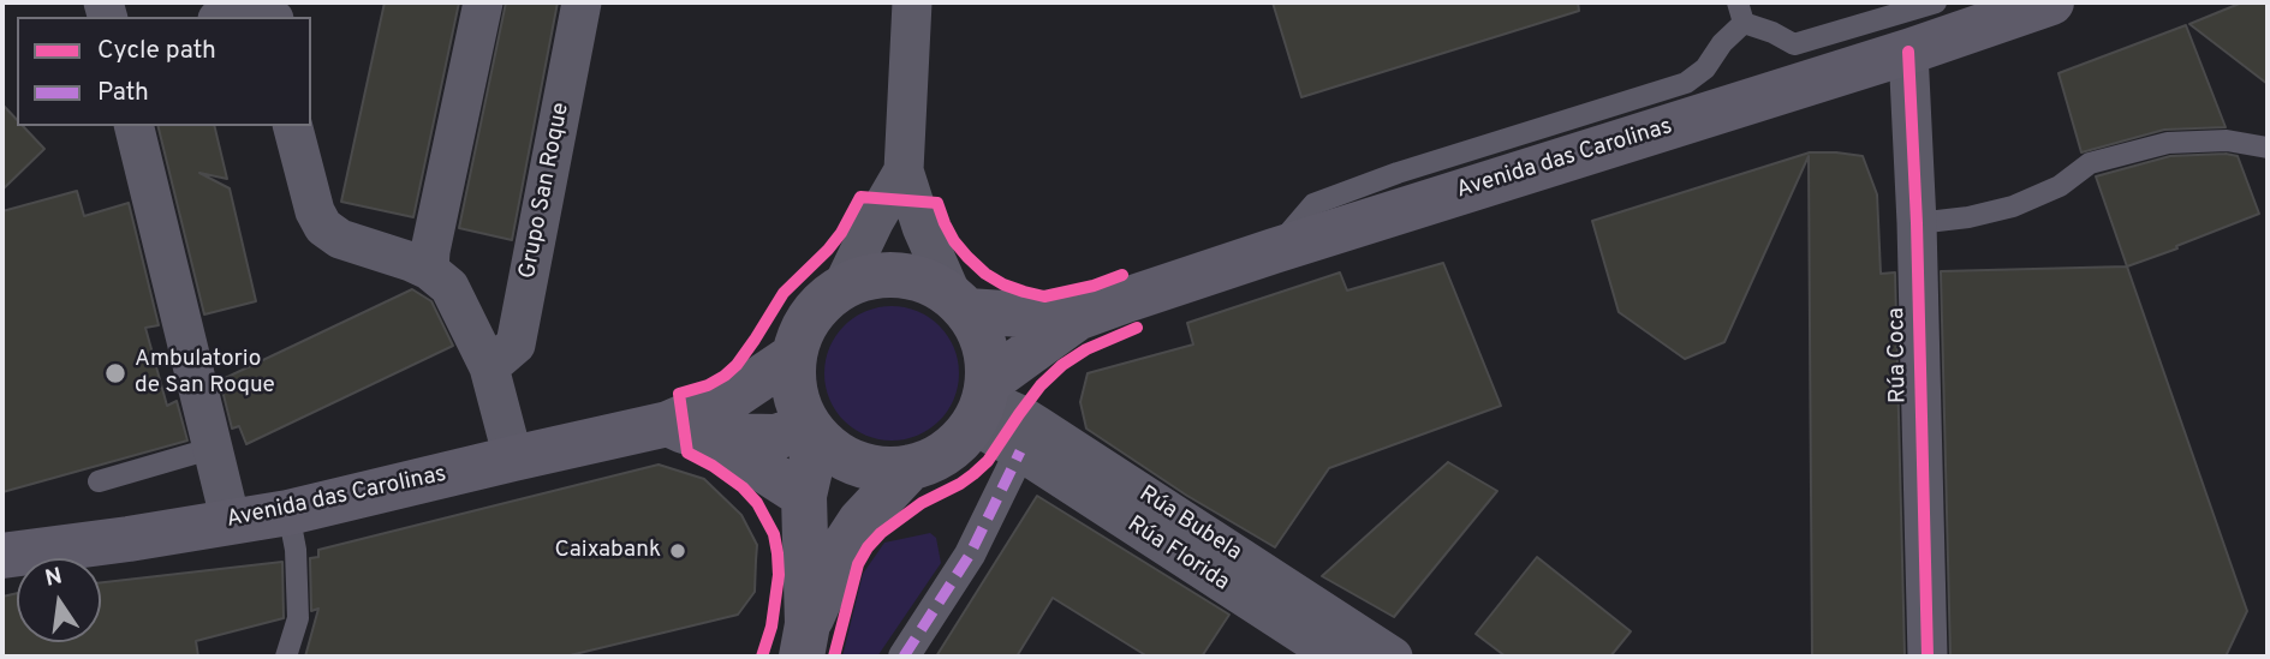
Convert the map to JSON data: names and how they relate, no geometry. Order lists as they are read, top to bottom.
{
  "streets": {
    "main road": ["Avenida das Carolinas"],
    "street": [
      "Grupo San Roque",
      "Rúa Coca",
      "Rúa Bubela",
      "Rúa Florida"
    ]
  },
  "crossings": [
    ["Avenida das Carolinas", "Rúa Coca"],
    ["Rúa Bubela", "Rúa Florida"]
  ],
  "places": ["Ambulatorio de San Roque", "Caixabank"],
  "legend": ["Cycle path", "Path"],
  "north": "top"
}
